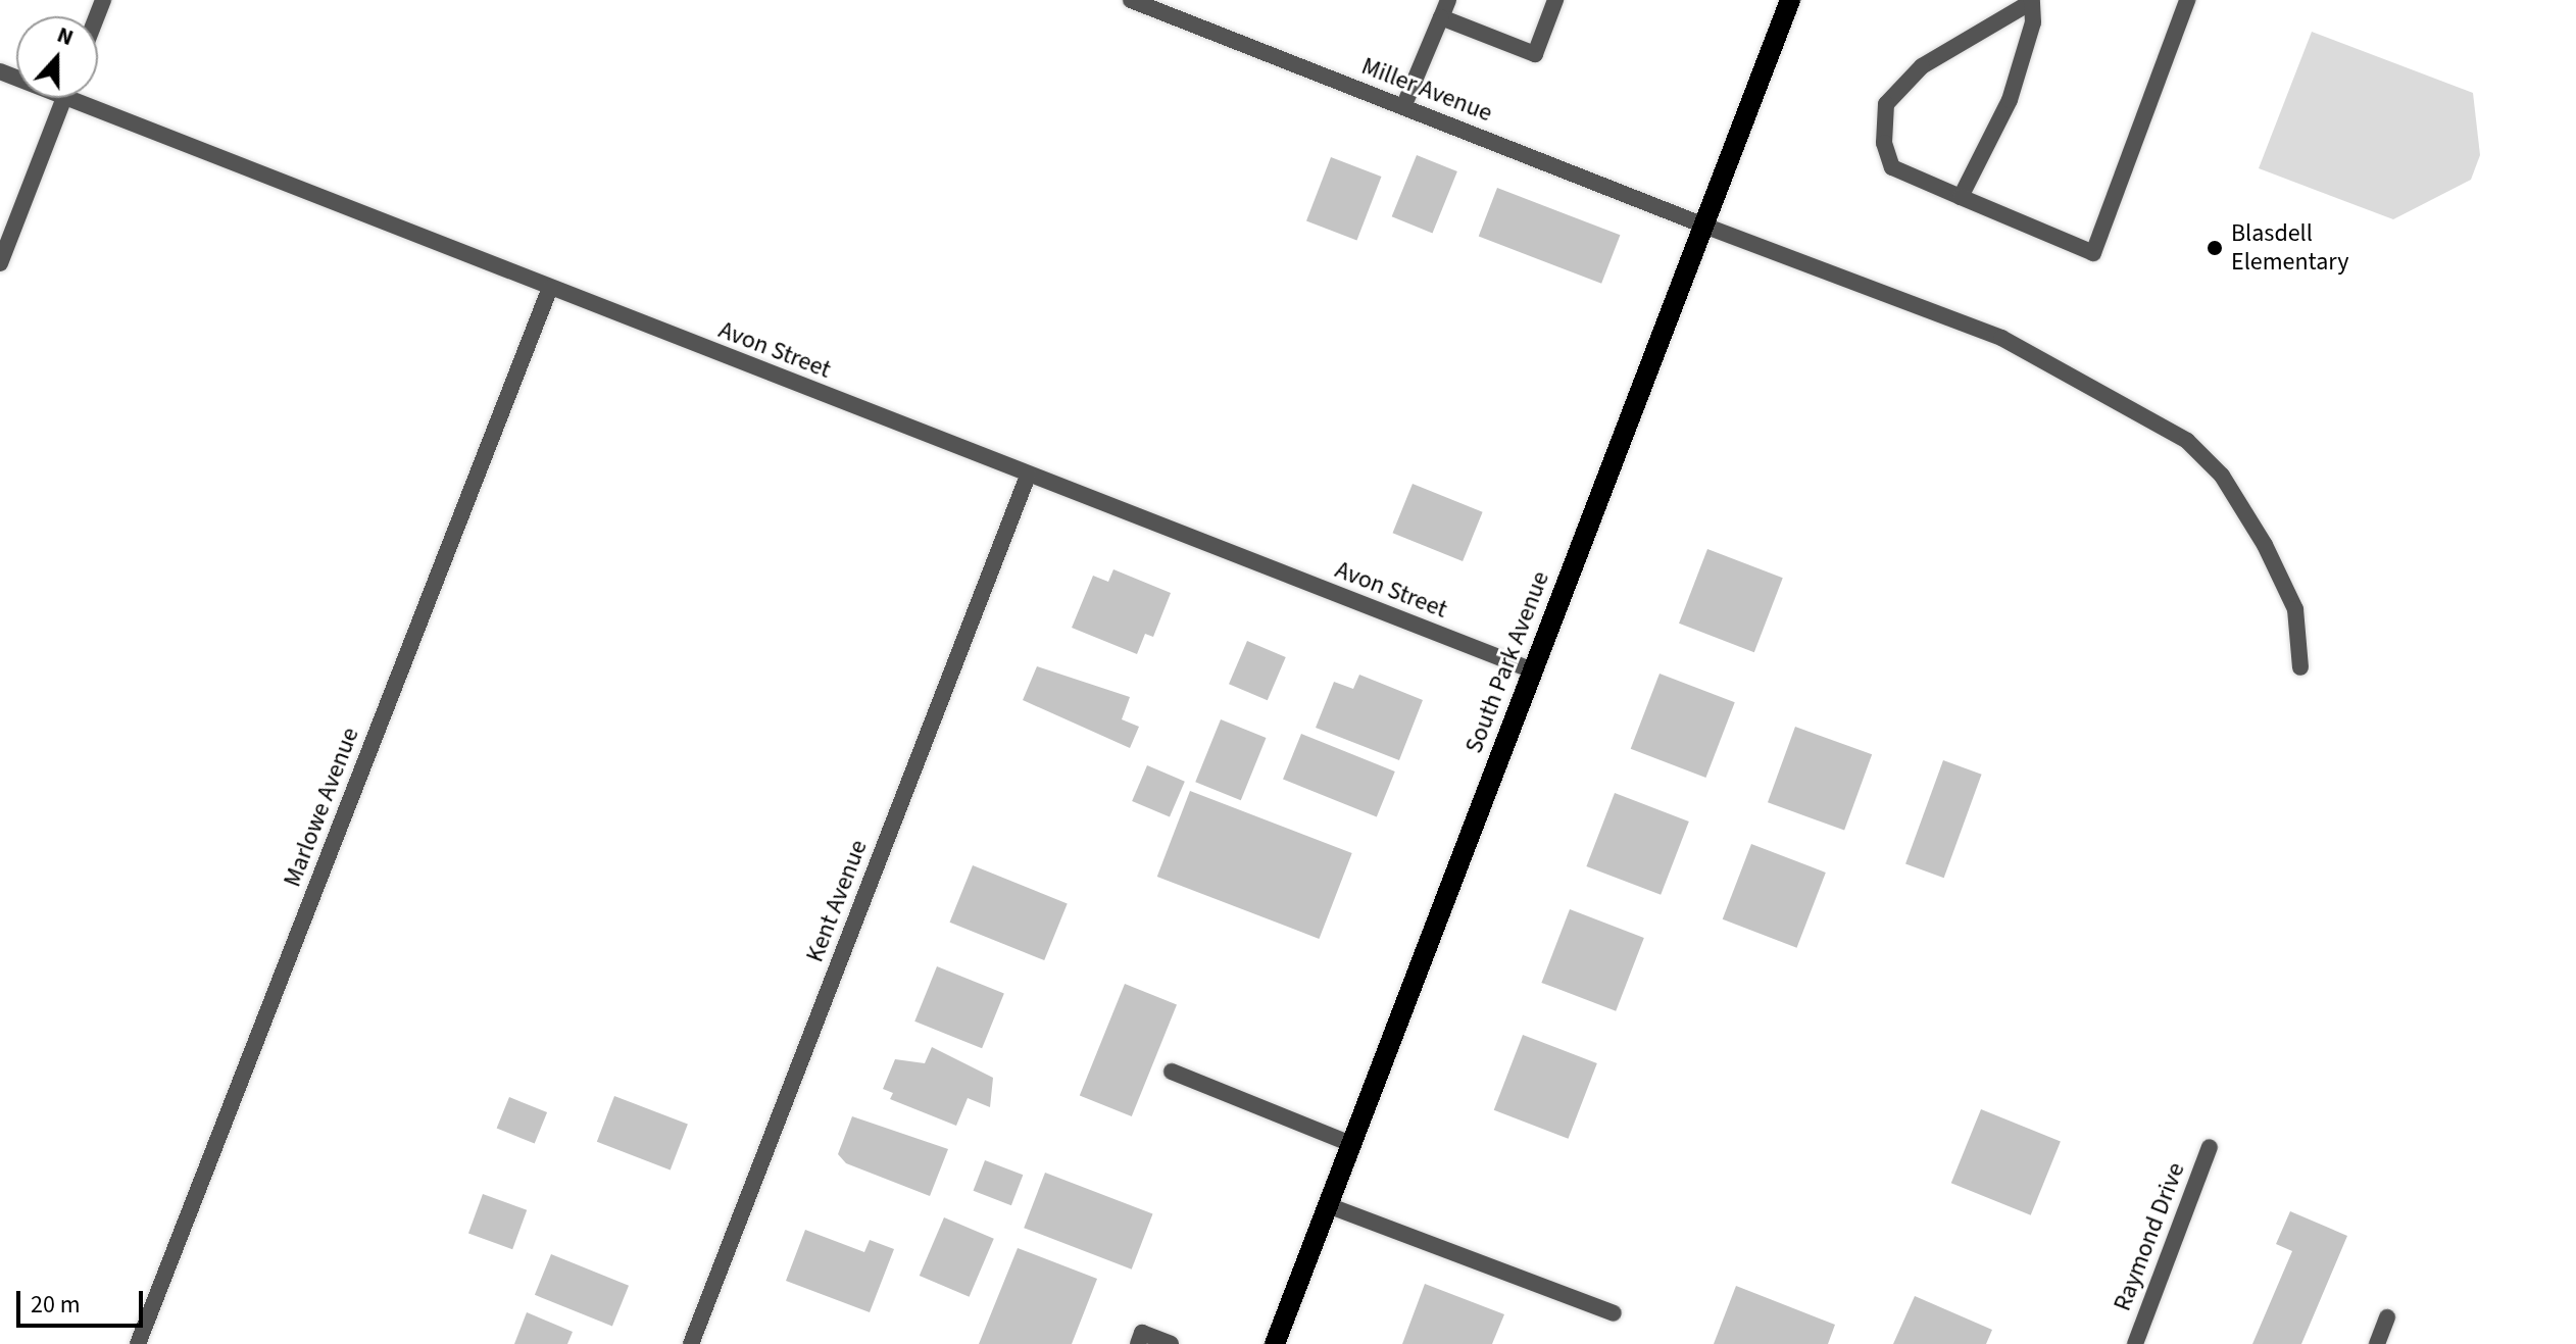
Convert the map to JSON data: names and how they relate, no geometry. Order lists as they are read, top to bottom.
{
  "streets": {
    "main road": ["South Park Avenue"],
    "street": [
      "Miller Avenue",
      "Avon Street",
      "Marlowe Avenue",
      "Kent Avenue",
      "Raymond Drive"
    ]
  },
  "crossings": [
    ["Miller Avenue", "South Park Avenue"],
    ["Avon Street", "South Park Avenue"],
    ["Avon Street", "Marlowe Avenue"],
    ["Avon Street", "Kent Avenue"]
  ],
  "places": ["Blasdell Elementary"],
  "scale_bar": "20 m",
  "north": "top"
}
